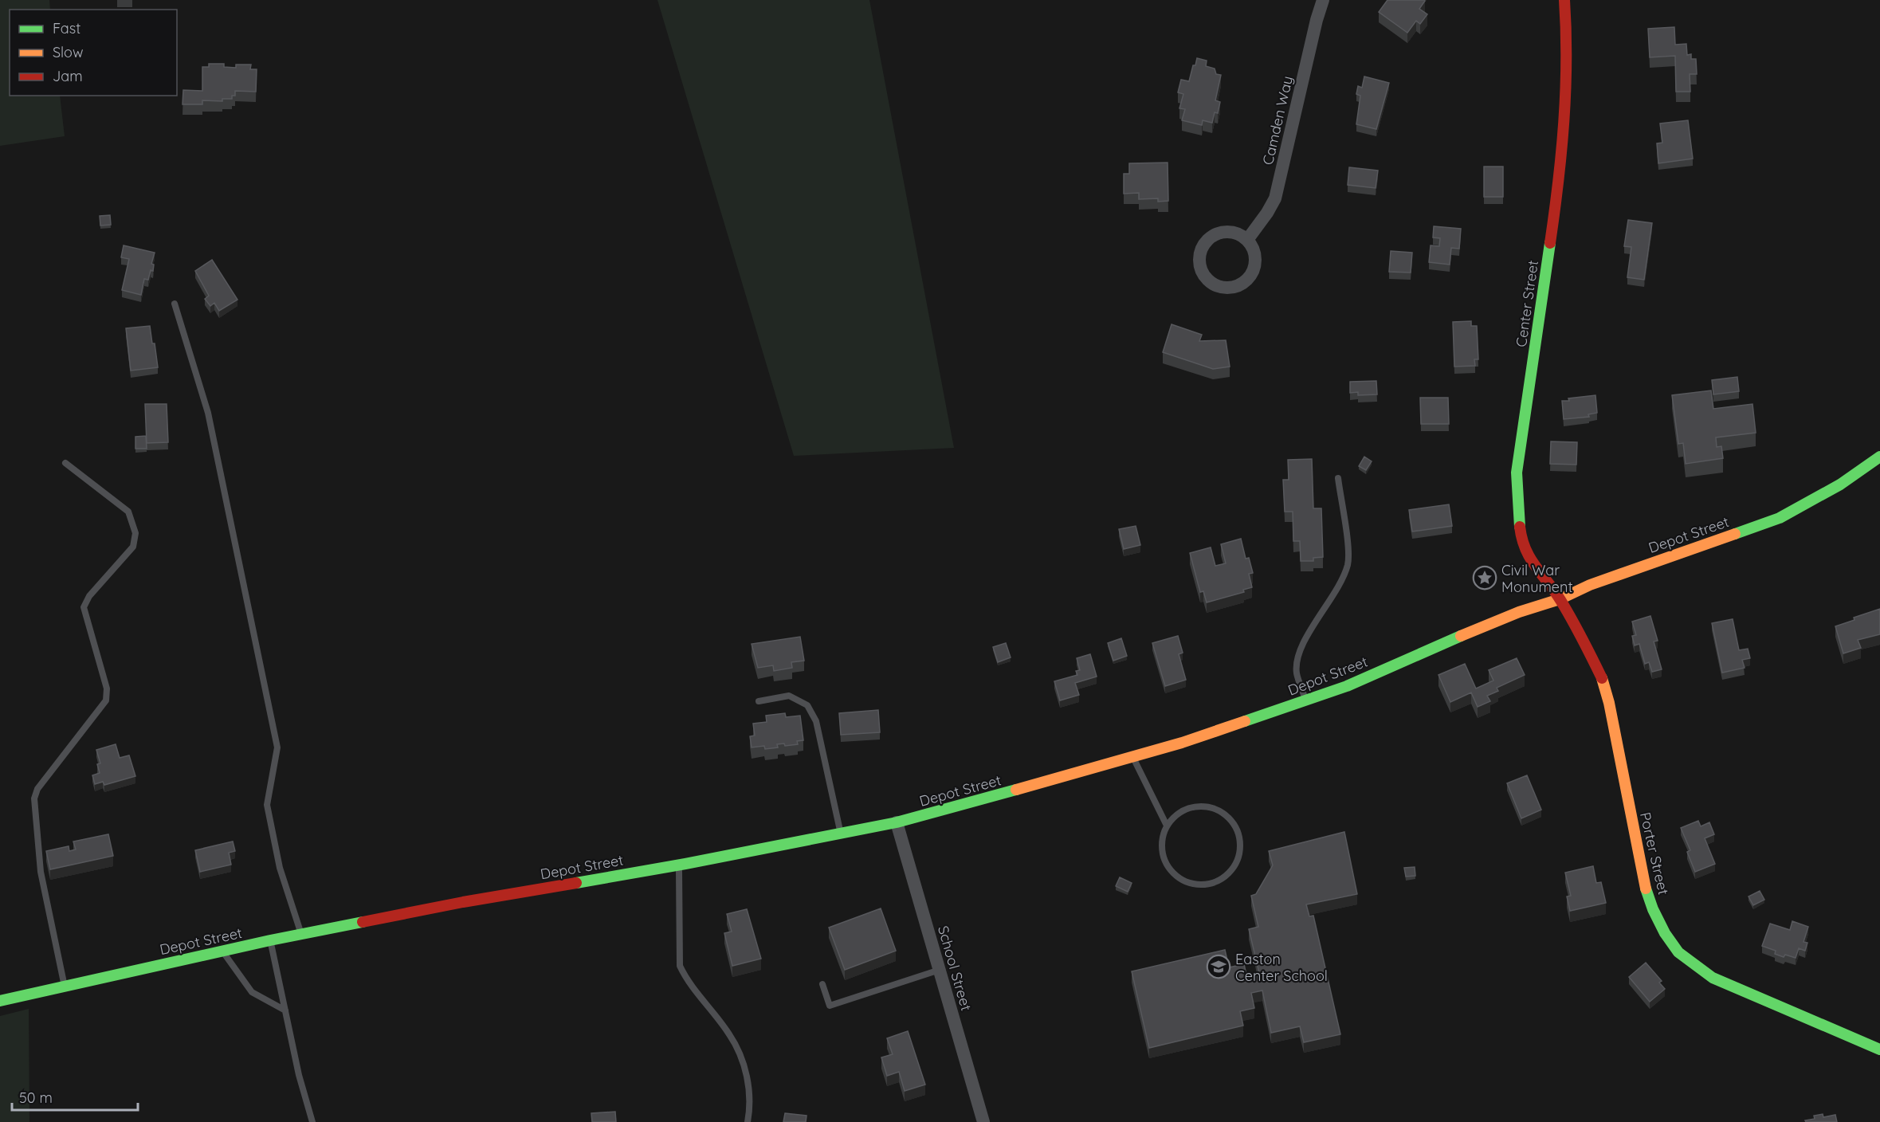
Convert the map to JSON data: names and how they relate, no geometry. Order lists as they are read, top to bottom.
{
  "streets": {
    "main road": ["Center Street", "Depot Street", "Porter Street"],
    "street": ["Camden Way", "School Street"]
  },
  "crossings": [
    ["Center Street", "Depot Street"],
    ["Center Street", "Porter Street"],
    ["Depot Street", "Porter Street"],
    ["Depot Street", "School Street"]
  ],
  "places": {
    "place": ["Civil War Monument"],
    "school or university": ["Easton Center School"]
  },
  "legend": ["Fast", "Slow", "Jam"],
  "scale_bar": "50 m"
}
